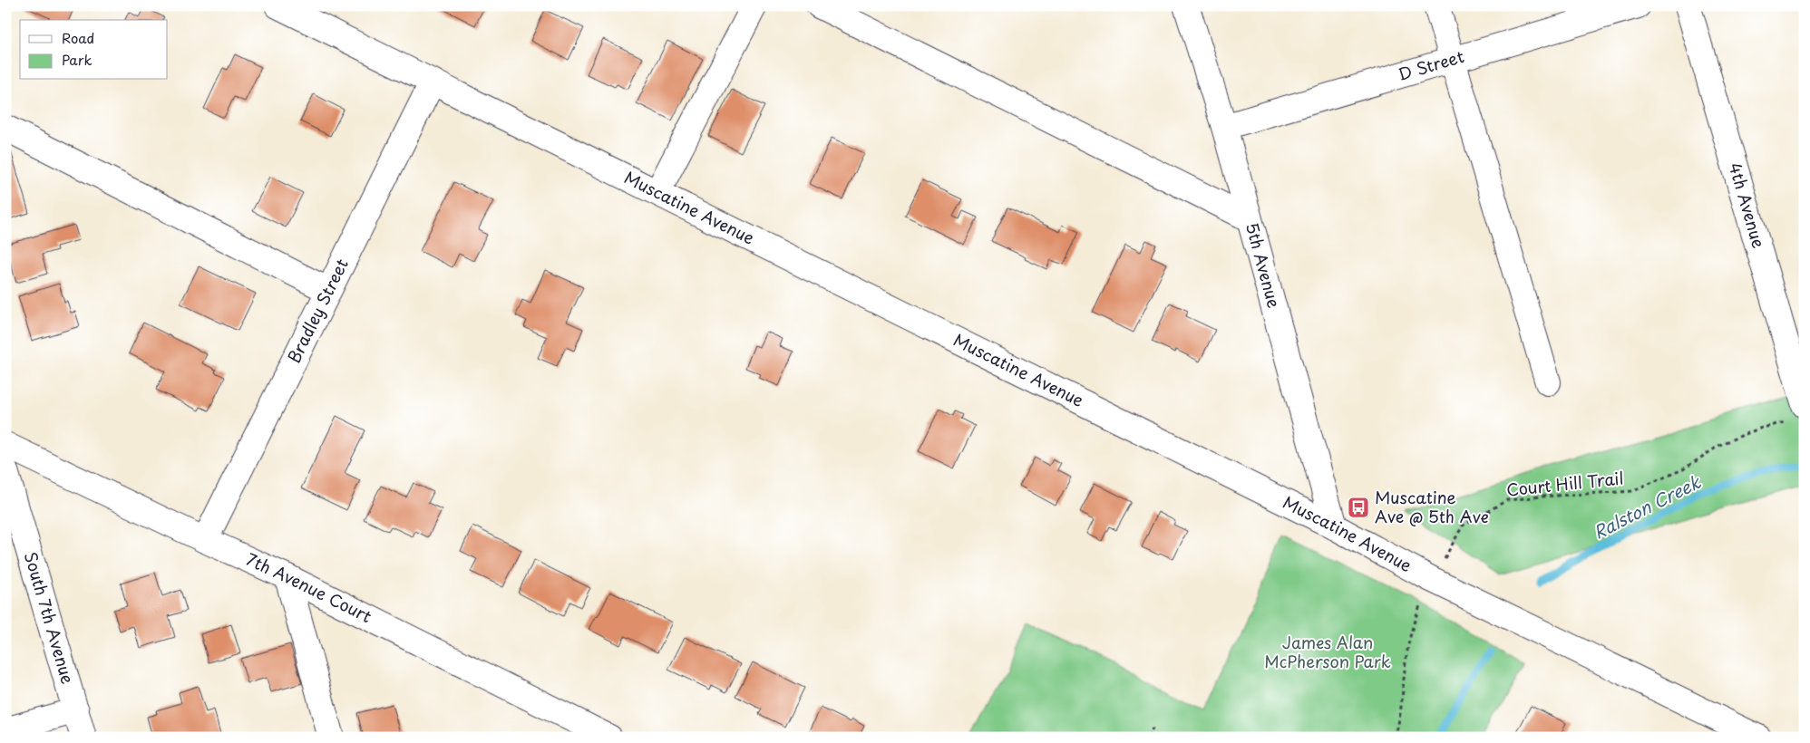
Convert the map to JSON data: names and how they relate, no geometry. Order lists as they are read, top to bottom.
{
  "streets": {
    "street": [
      "D Street",
      "4th Avenue",
      "Muscatine Avenue",
      "5th Avenue",
      "Bradley Street",
      "7th Avenue Court",
      "South 7th Avenue"
    ],
    "path": ["Court Hill Trail"]
  },
  "crossings": [
    ["D Street", "5th Avenue"],
    ["4th Avenue", "Court Hill Trail"],
    ["Muscatine Avenue", "5th Avenue"],
    ["Muscatine Avenue", "Bradley Street"],
    ["Muscatine Avenue", "Court Hill Trail"],
    ["Bradley Street", "7th Avenue Court"]
  ],
  "water": ["Ralston Creek"],
  "parks": ["James Alan McPherson Park"],
  "places": {
    "bus stop": ["Muscatine Ave @ 5th Ave"]
  },
  "legend": ["Road", "Park"]
}
